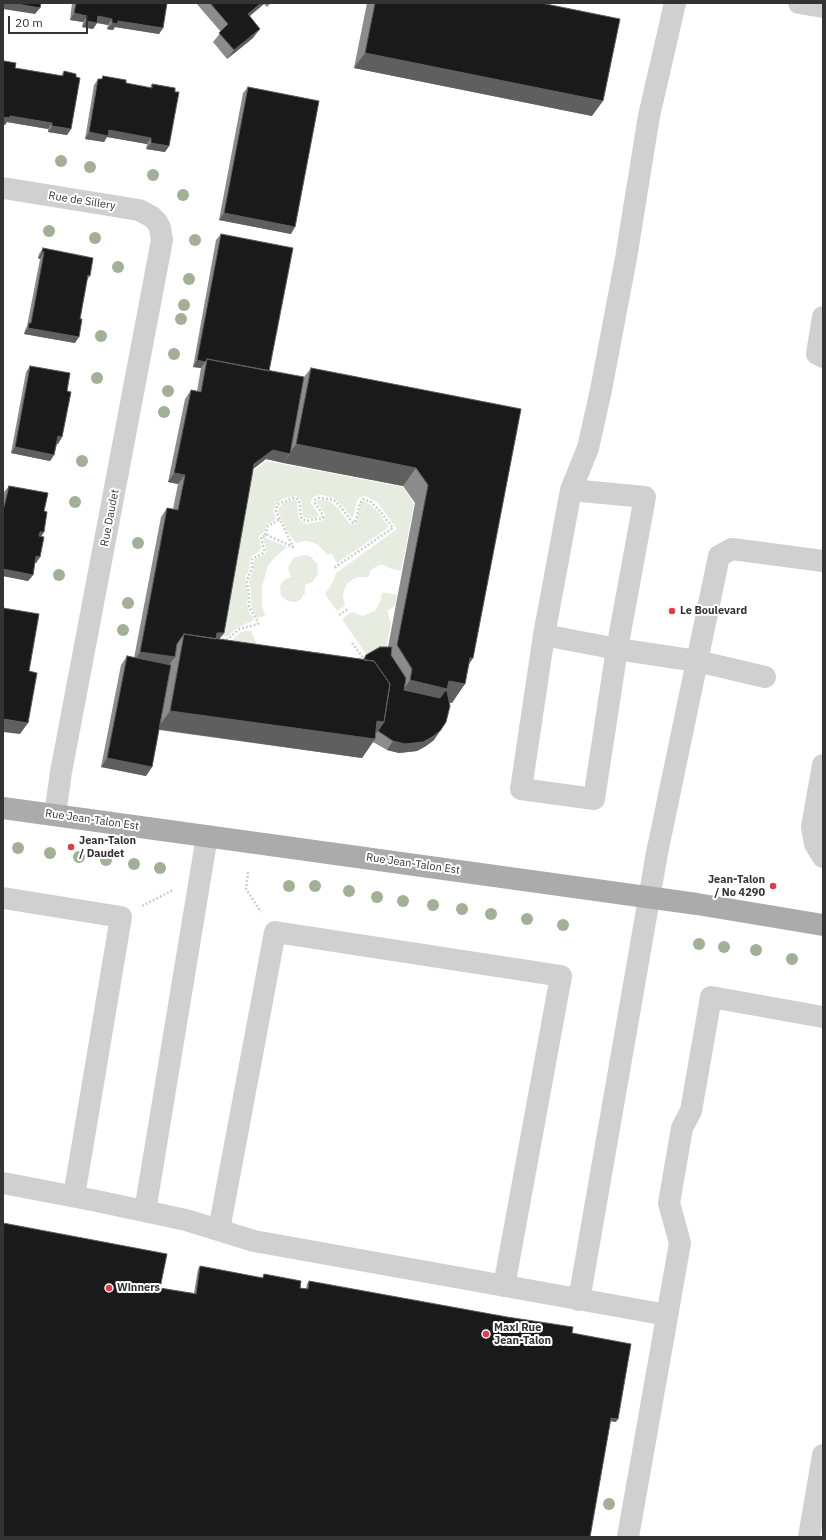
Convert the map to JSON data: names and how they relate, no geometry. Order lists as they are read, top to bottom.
{
  "streets": {
    "main road": ["Rue Jean-Talon Est"],
    "street": ["Rue de Sillery", "Rue Daudet"]
  },
  "crossings": [
    ["Rue de Sillery", "Rue Daudet"],
    ["Rue Daudet", "Rue Jean-Talon Est"]
  ],
  "places": [
    "Le Boulevard",
    "Jean-Talon / Daudet",
    "Jean-Talon / No 4290",
    "Winners",
    "Maxi Rue Jean-Talon"
  ],
  "scale_bar": "20 m"
}
